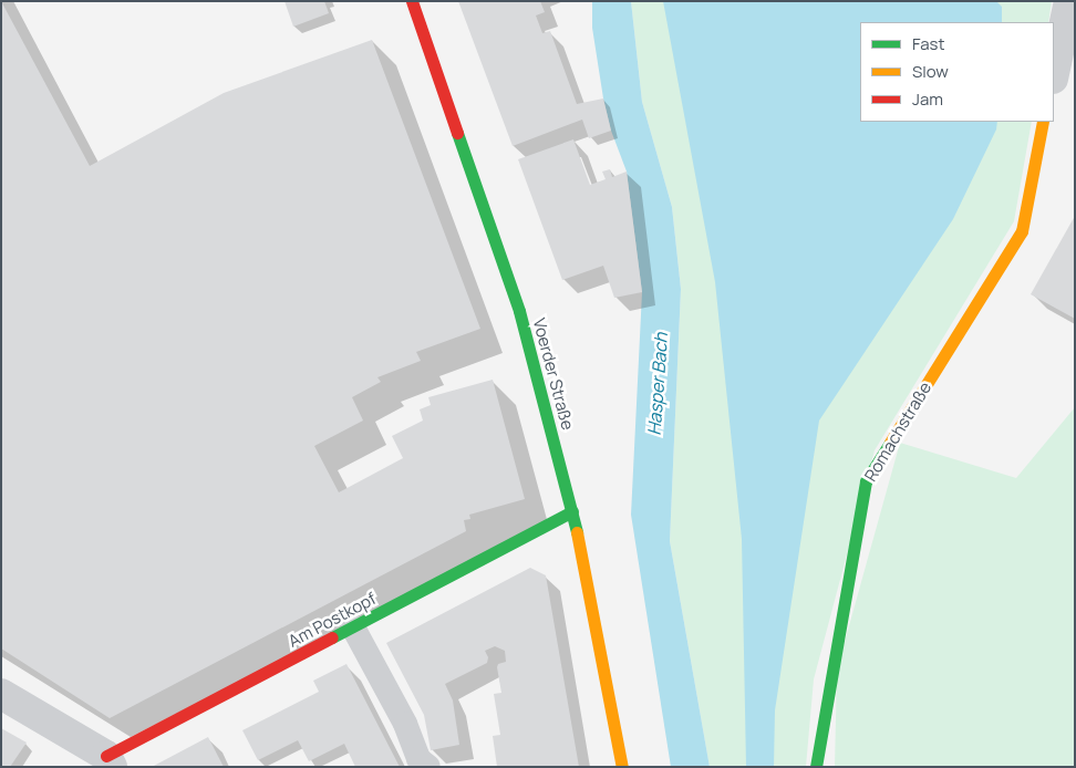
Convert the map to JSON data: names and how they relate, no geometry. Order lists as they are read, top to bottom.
{
  "streets": {
    "street": ["Voerder Straße", "Romachstraße", "Am Postkopf"]
  },
  "crossings": [
    ["Voerder Straße", "Am Postkopf"]
  ],
  "water": ["Hasper Bach"],
  "legend": ["Fast", "Slow", "Jam"]
}
